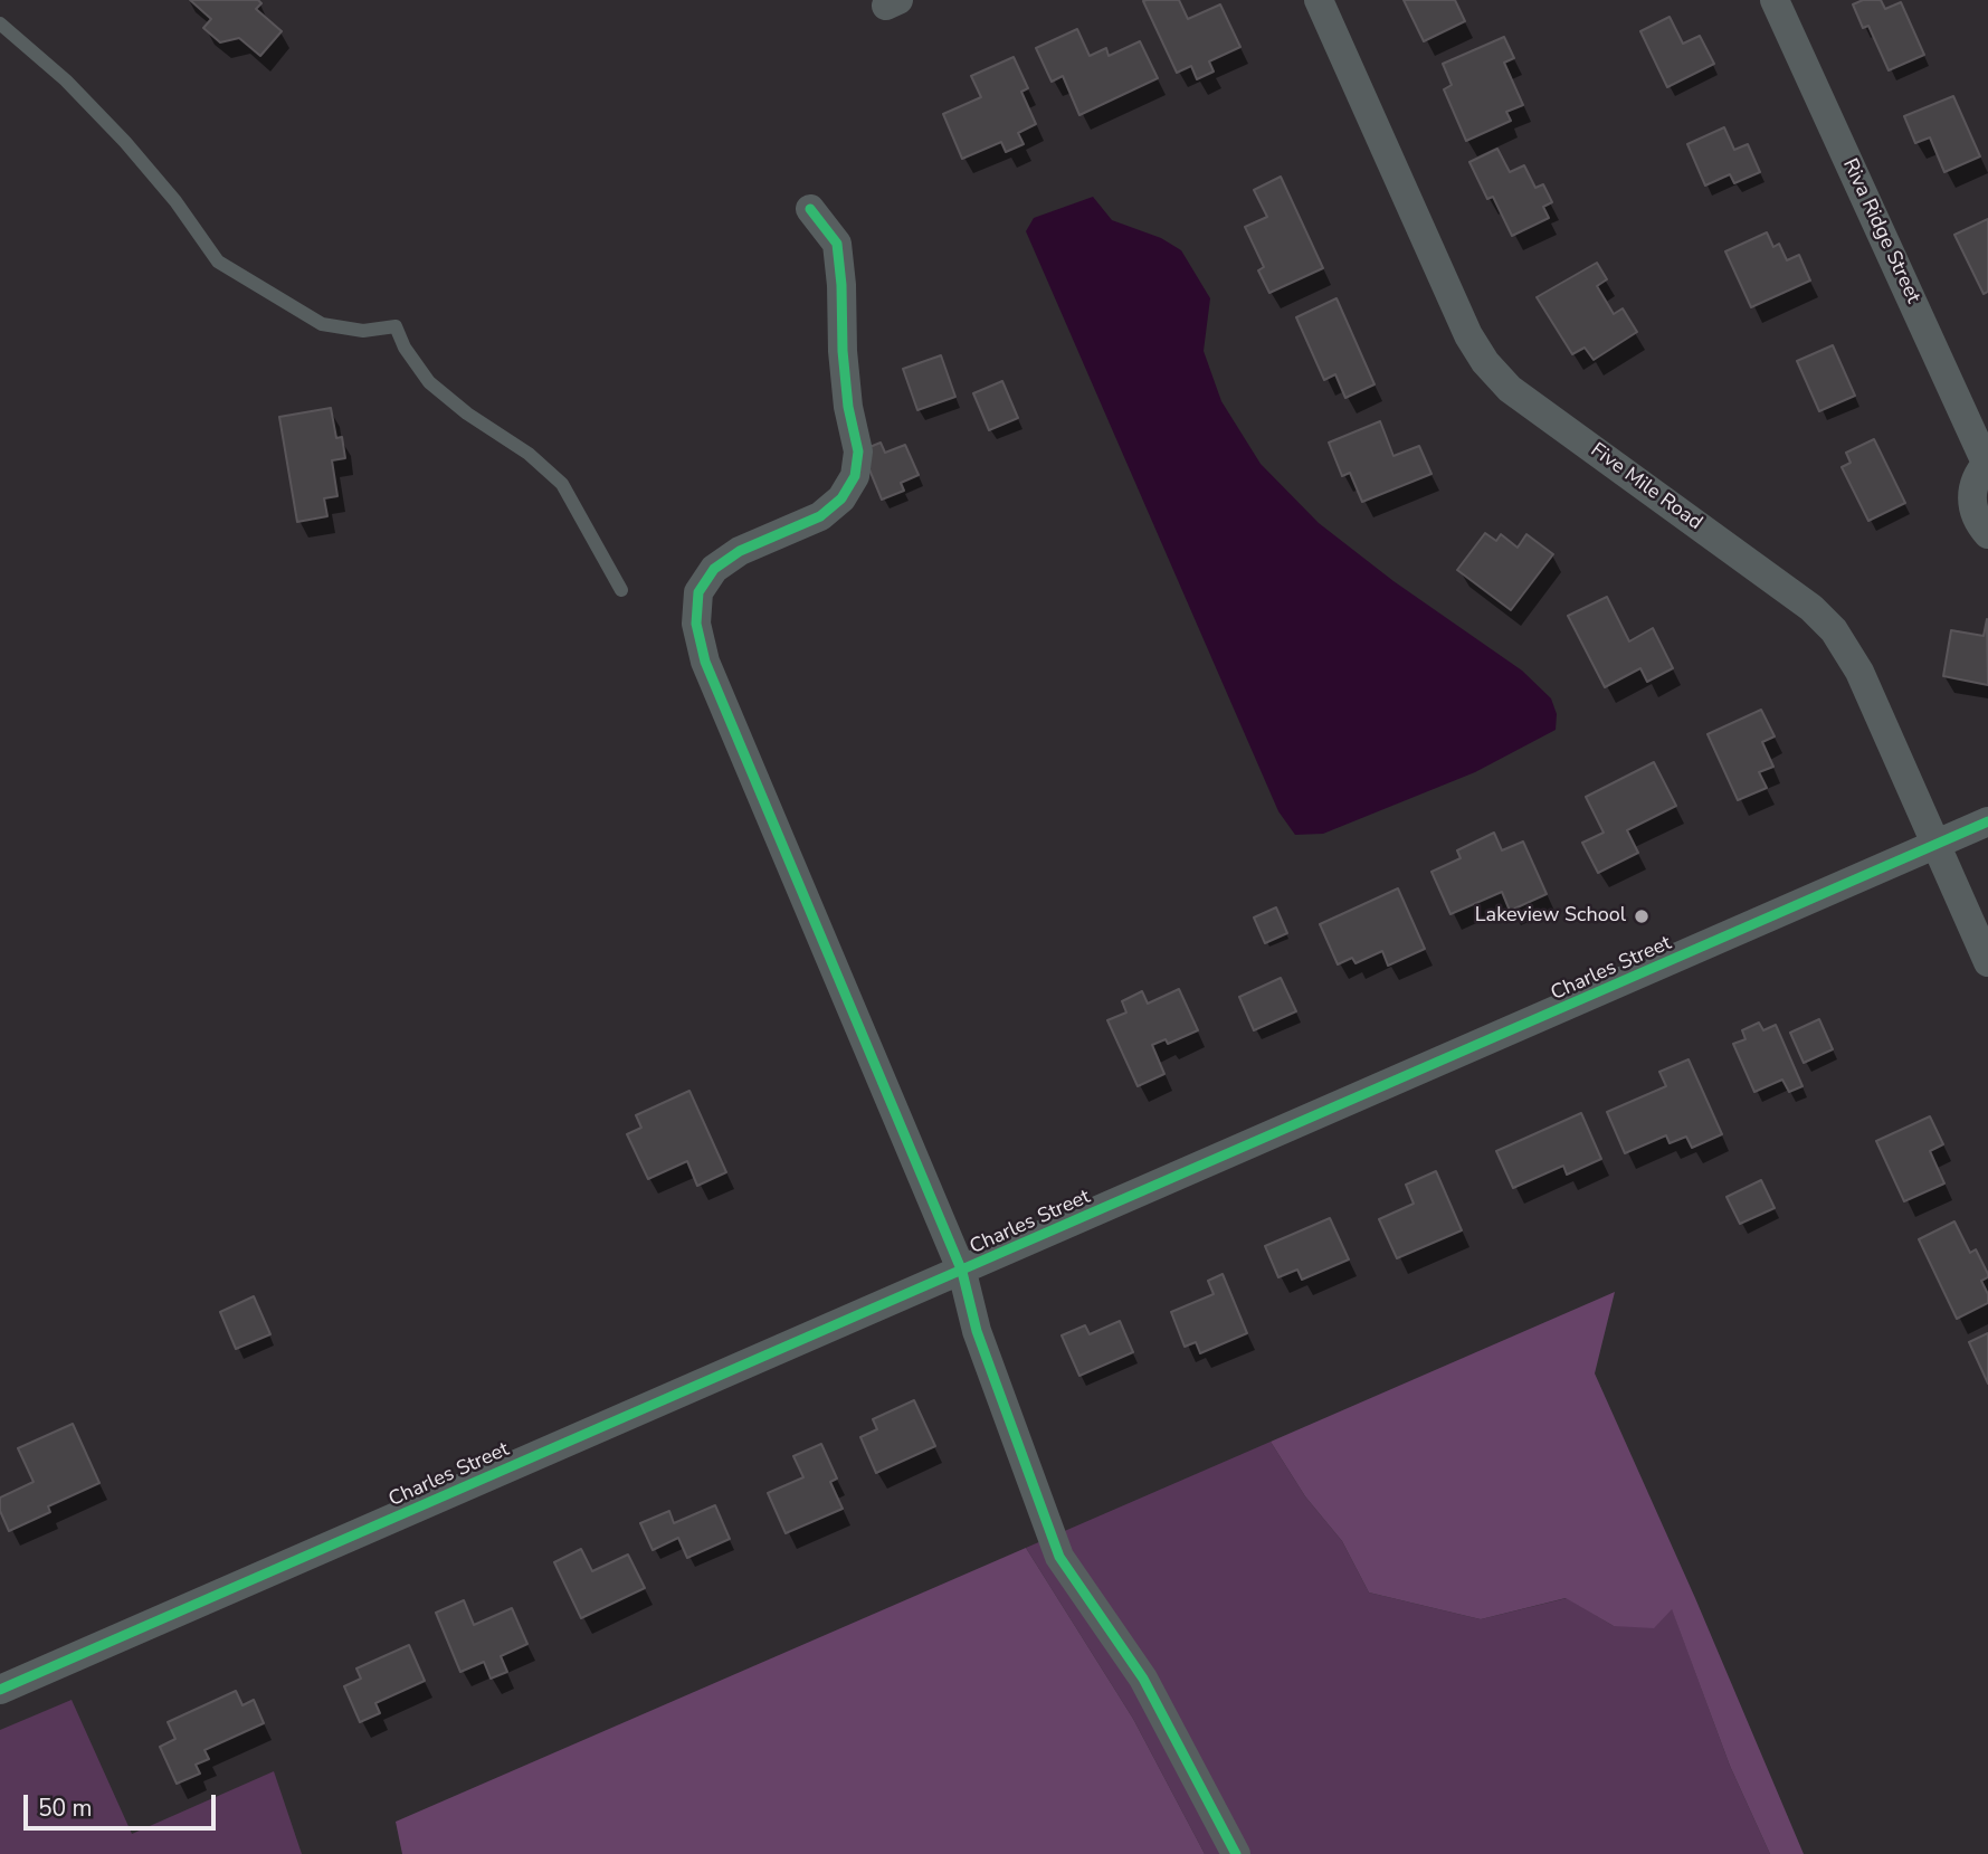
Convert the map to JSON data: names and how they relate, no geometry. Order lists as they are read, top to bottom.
{
  "streets": {
    "street": ["Riva Ridge Street", "Five Mile Road", "Charles Street"]
  },
  "crossings": [
    ["Five Mile Road", "Charles Street"]
  ],
  "places": ["Lakeview School"],
  "scale_bar": "50 m"
}
